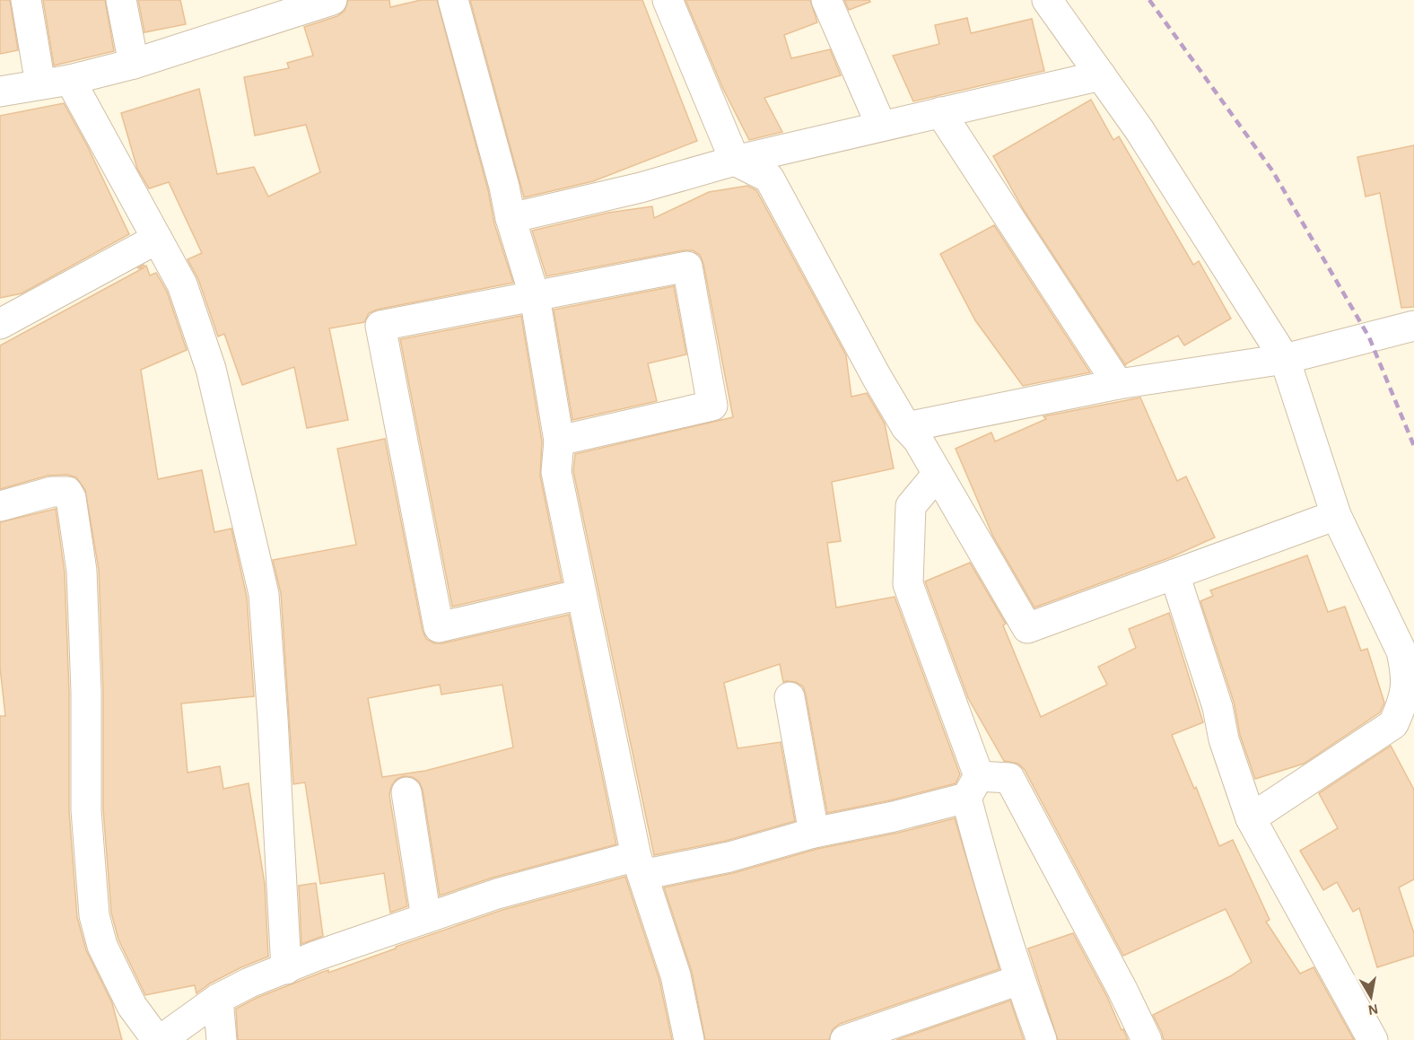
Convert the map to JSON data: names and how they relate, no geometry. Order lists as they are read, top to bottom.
{
  "north": "bottom"
}
